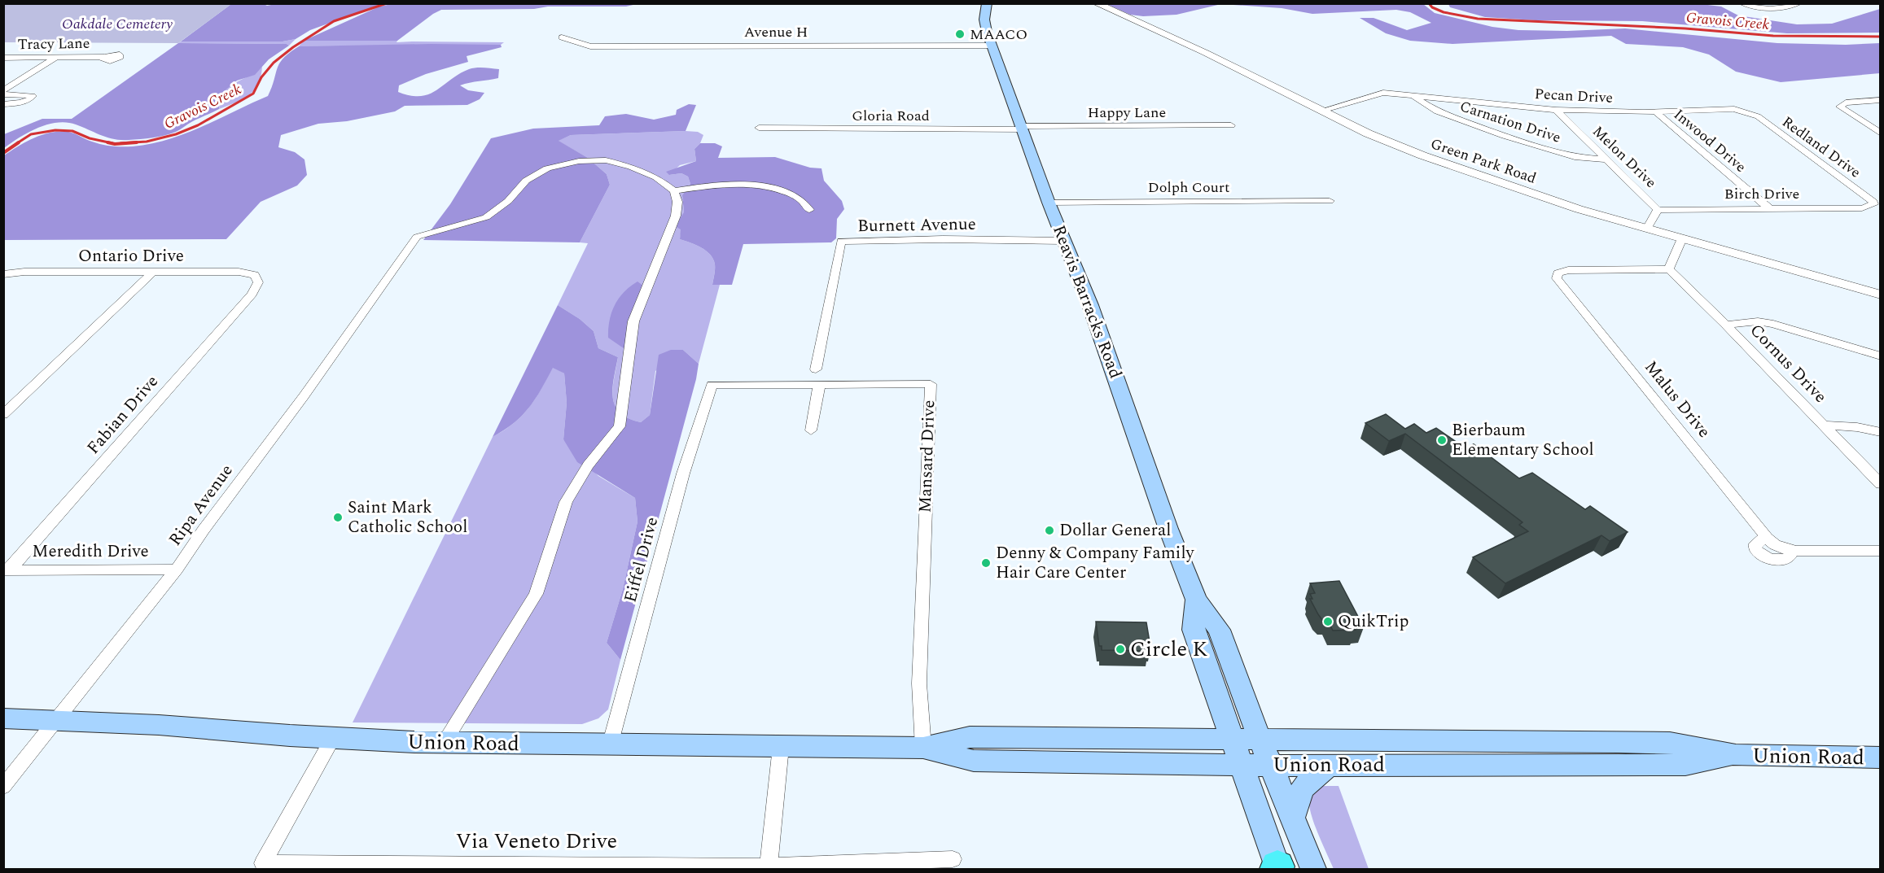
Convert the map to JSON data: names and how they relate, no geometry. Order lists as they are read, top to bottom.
{
  "streets": {
    "main road": ["Reavis Barracks Road", "Union Road"],
    "street": [
      "Avenue H",
      "Tracy Lane",
      "Pecan Drive",
      "Happy Lane",
      "Gloria Road",
      "Carnation Drive",
      "Inwood Drive",
      "Redland Drive",
      "Melon Drive",
      "Green Park Road",
      "Dolph Court",
      "Birch Drive",
      "Burnett Avenue",
      "Ontario Drive",
      "Cornus Drive",
      "Malus Drive",
      "Fabian Drive",
      "Mansard Drive",
      "Ripa Avenue",
      "Meredith Drive",
      "Eiffel Drive",
      "Via Veneto Drive"
    ]
  },
  "crossings": [
    ["Avenue H", "Reavis Barracks Road"],
    ["Pecan Drive", "Carnation Drive"],
    ["Pecan Drive", "Inwood Drive"],
    ["Pecan Drive", "Redland Drive"],
    ["Pecan Drive", "Melon Drive"],
    ["Pecan Drive", "Green Park Road"],
    ["Happy Lane", "Gloria Road"],
    ["Happy Lane", "Reavis Barracks Road"],
    ["Gloria Road", "Reavis Barracks Road"],
    ["Carnation Drive", "Melon Drive"],
    ["Inwood Drive", "Birch Drive"],
    ["Redland Drive", "Birch Drive"],
    ["Melon Drive", "Green Park Road"],
    ["Melon Drive", "Birch Drive"],
    ["Dolph Court", "Reavis Barracks Road"],
    ["Burnett Avenue", "Reavis Barracks Road"],
    ["Ontario Drive", "Fabian Drive"],
    ["Reavis Barracks Road", "Union Road"],
    ["Cornus Drive", "Malus Drive"],
    ["Fabian Drive", "Meredith Drive"],
    ["Mansard Drive", "Eiffel Drive"],
    ["Mansard Drive", "Union Road"],
    ["Ripa Avenue", "Meredith Drive"],
    ["Ripa Avenue", "Union Road"],
    ["Eiffel Drive", "Union Road"],
    ["Union Road", "Via Veneto Drive"]
  ],
  "water": ["Gravois Creek"],
  "parks": ["Oakdale Cemetery"],
  "places": [
    "MAACO",
    "Bierbaum Elementary School",
    "Saint Mark Catholic School",
    "Dollar General",
    "Denny & Company Family Hair Care Center",
    "QuikTrip",
    "Circle K"
  ]
}
